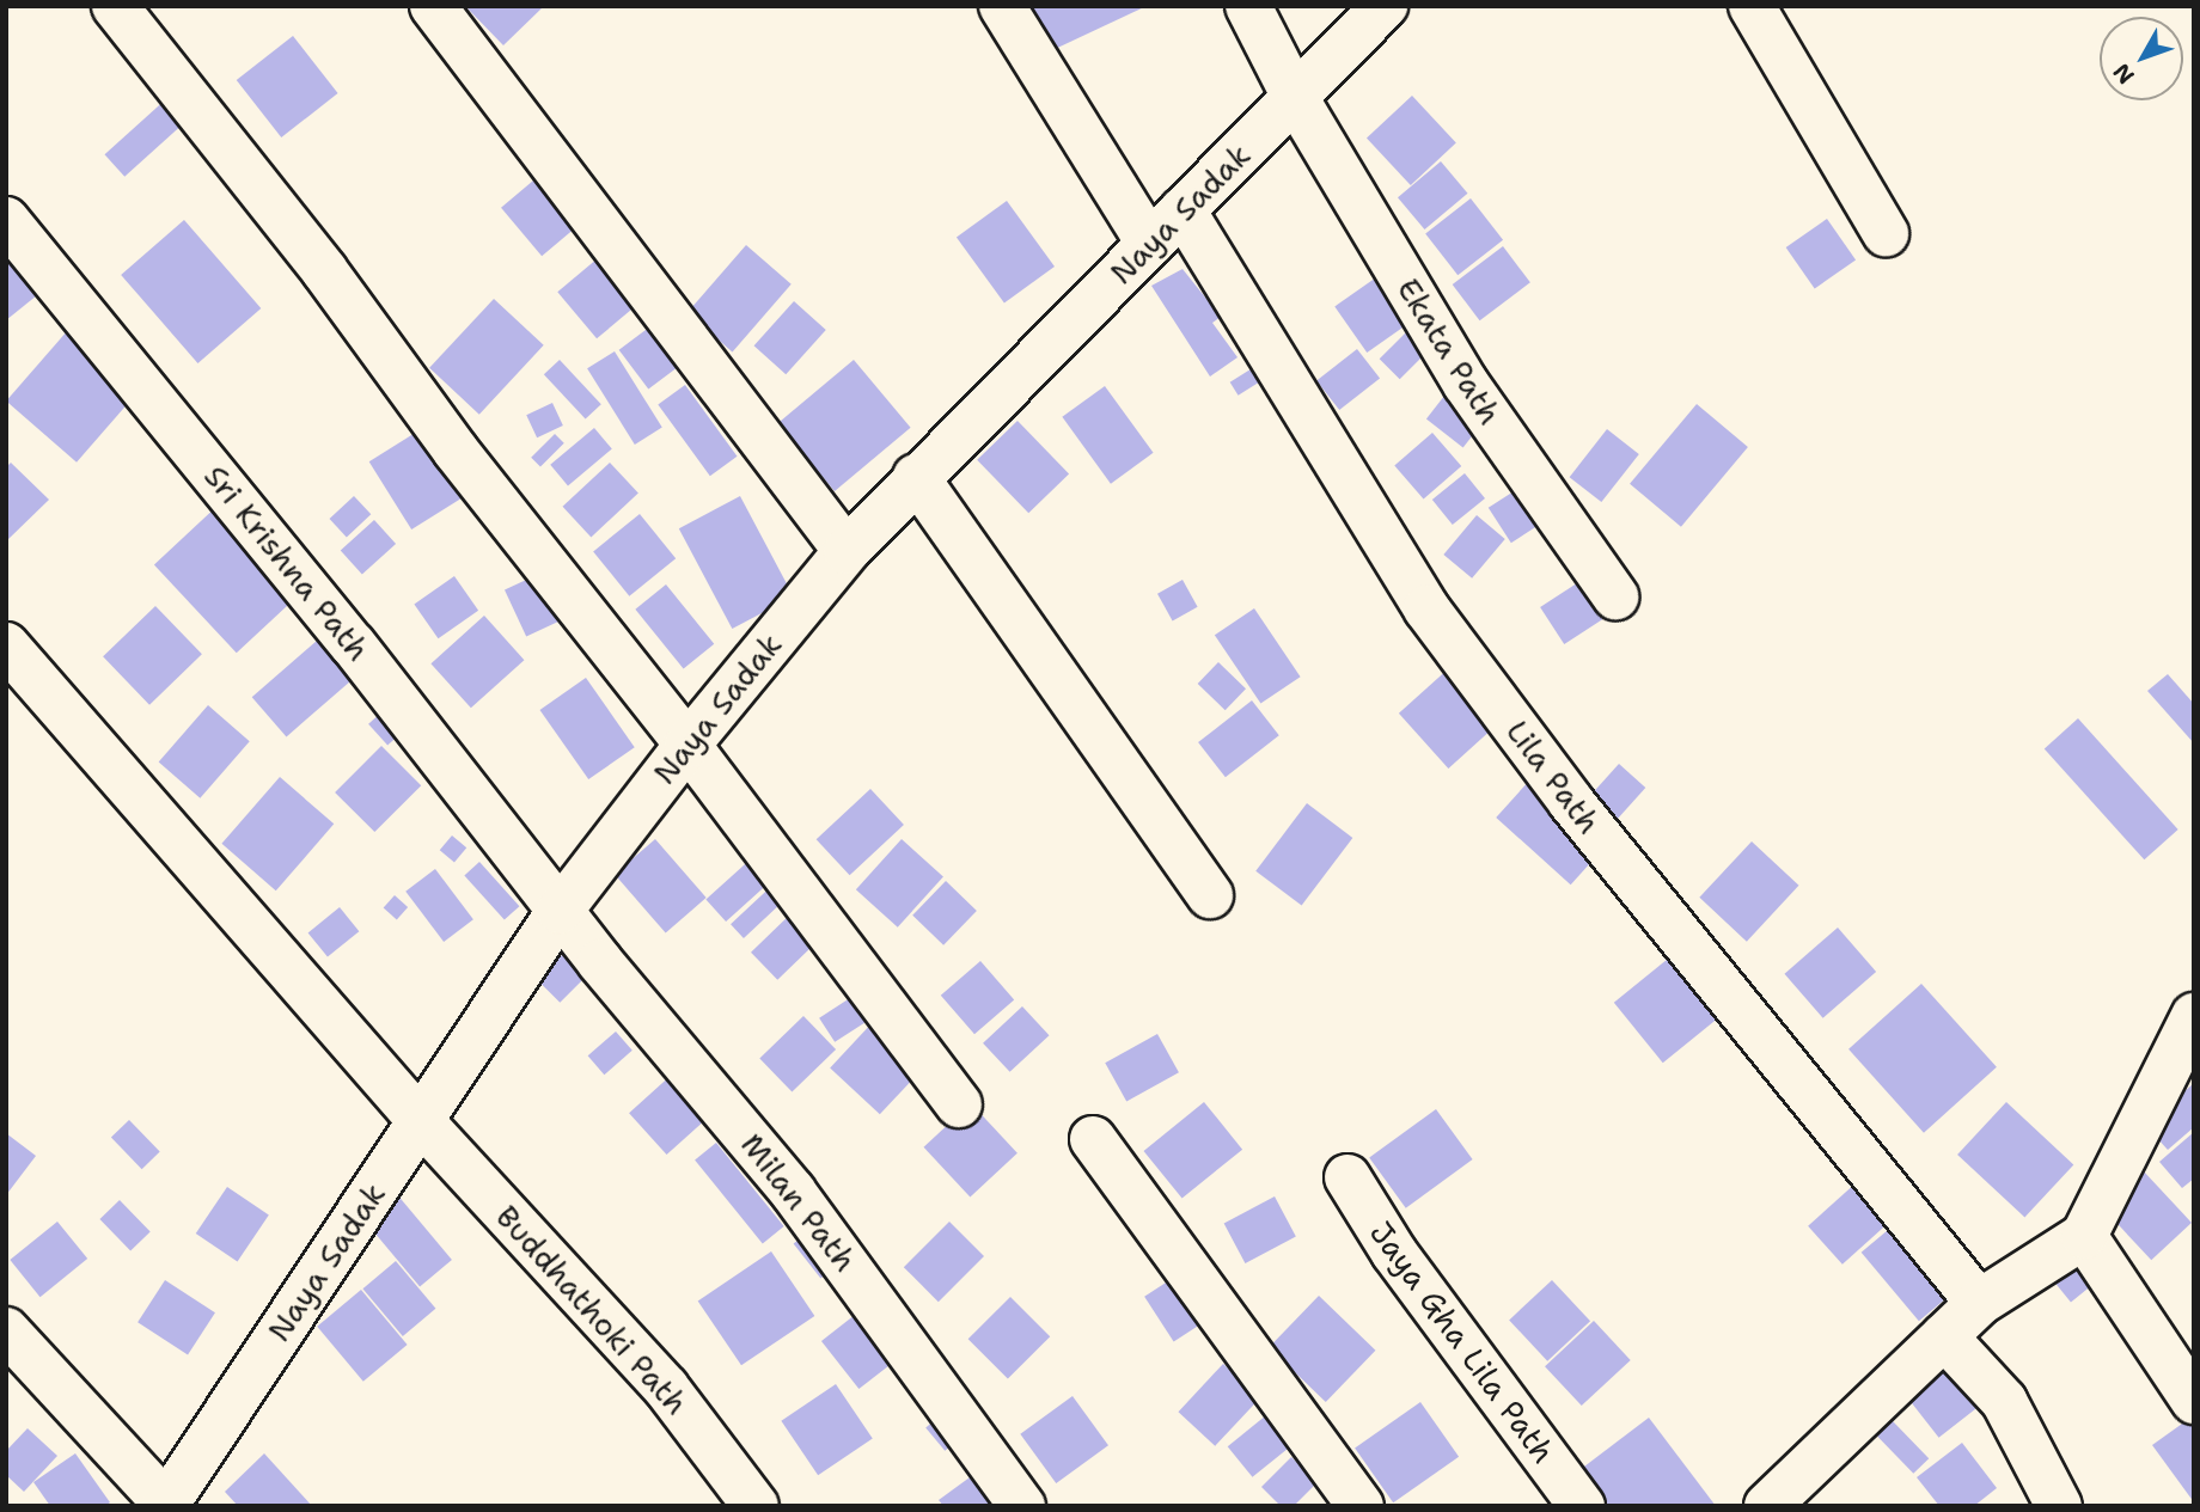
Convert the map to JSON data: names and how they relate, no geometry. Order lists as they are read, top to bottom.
{
  "streets": {
    "street": [
      "Naya Sadak",
      "Ekata Path",
      "Sri Krishna Path",
      "Lila Path",
      "Milan Path",
      "Buddhathoki Path",
      "Jaya Gha Lila Path"
    ]
  },
  "crossings": [
    ["Naya Sadak", "Ekata Path"],
    ["Naya Sadak", "Sri Krishna Path"],
    ["Naya Sadak", "Lila Path"],
    ["Naya Sadak", "Milan Path"],
    ["Naya Sadak", "Buddhathoki Path"],
    ["Sri Krishna Path", "Milan Path"]
  ],
  "north": "bottom left"
}
